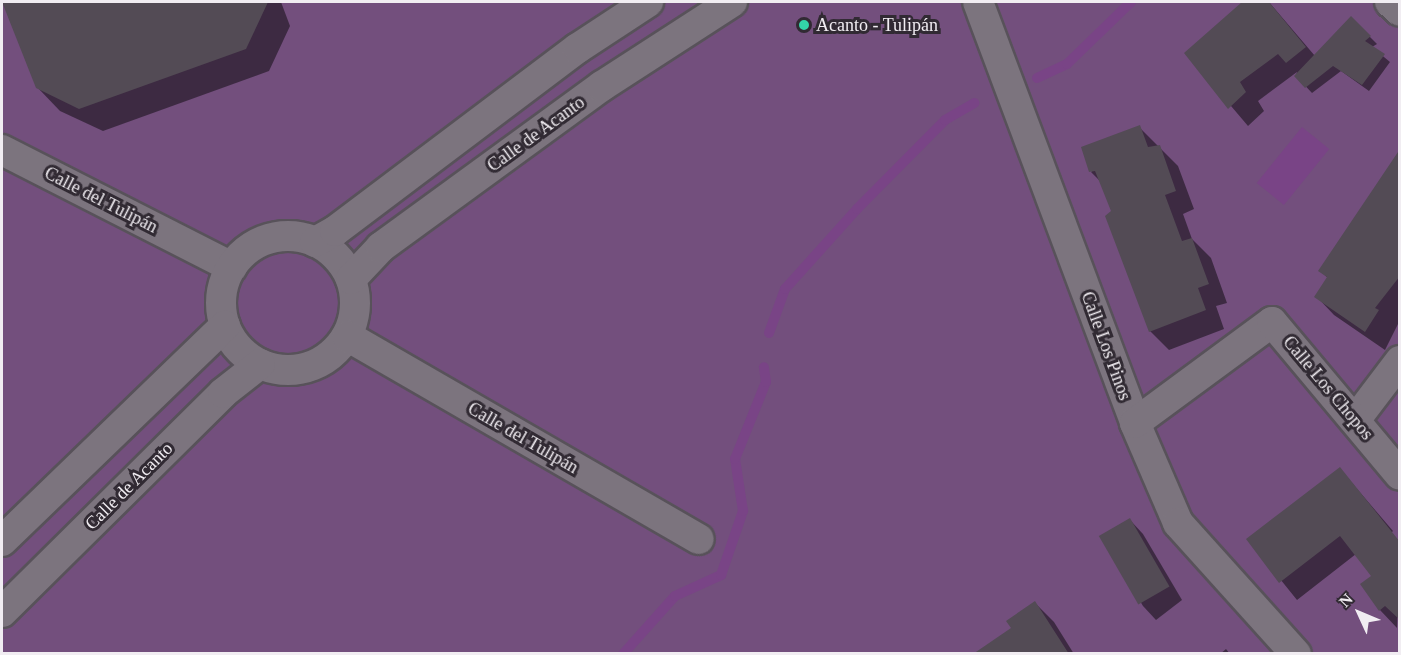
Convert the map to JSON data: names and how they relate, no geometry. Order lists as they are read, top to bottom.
{
  "streets": {
    "street": [
      "Calle de Acanto",
      "Calle del Tulipán",
      "Calle Los Pinos",
      "Calle Los Chopos"
    ]
  },
  "crossings": [
    ["Calle de Acanto", "Calle del Tulipán"],
    ["Calle Los Pinos", "Calle Los Chopos"]
  ],
  "places": ["Acanto - Tulipán"],
  "north": "top left"
}
